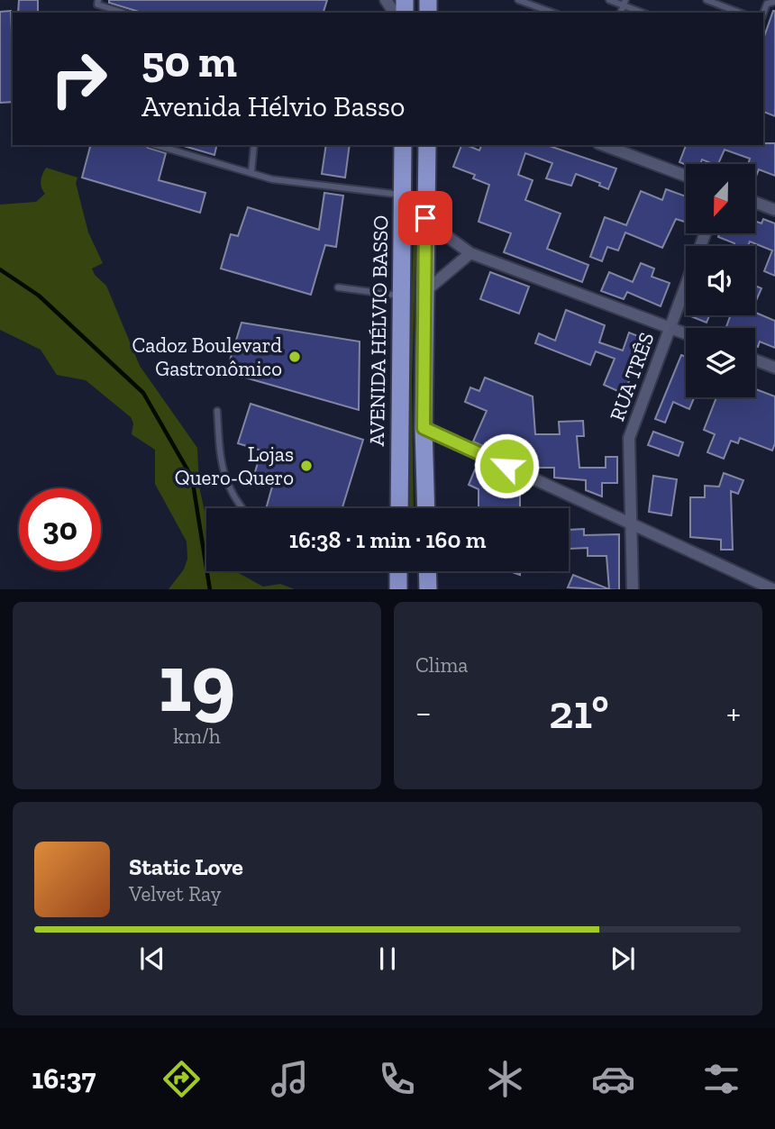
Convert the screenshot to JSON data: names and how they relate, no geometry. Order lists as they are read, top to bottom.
{
  "streets": {
    "main road": ["AVENIDA HÉLVIO BASSO"],
    "street": ["RUA TRÊS"]
  },
  "places": ["Cadoz Boulevard Gastronômico", "Lojas Quero-Quero"],
  "north": "bottom",
  "page": {
    "turn": ["50 m", "Avenida Hélvio Basso"],
    "limit": "30",
    "trip": "16:38 · 1 min · 160 m",
    "tile": [
      ["19", "km/h"],
      "Clima"
    ],
    "heat": ["−", "21°", "+"],
    "song": ["Static Love", "Velvet Ray"],
    "tabs": "16:37"
  }
}
